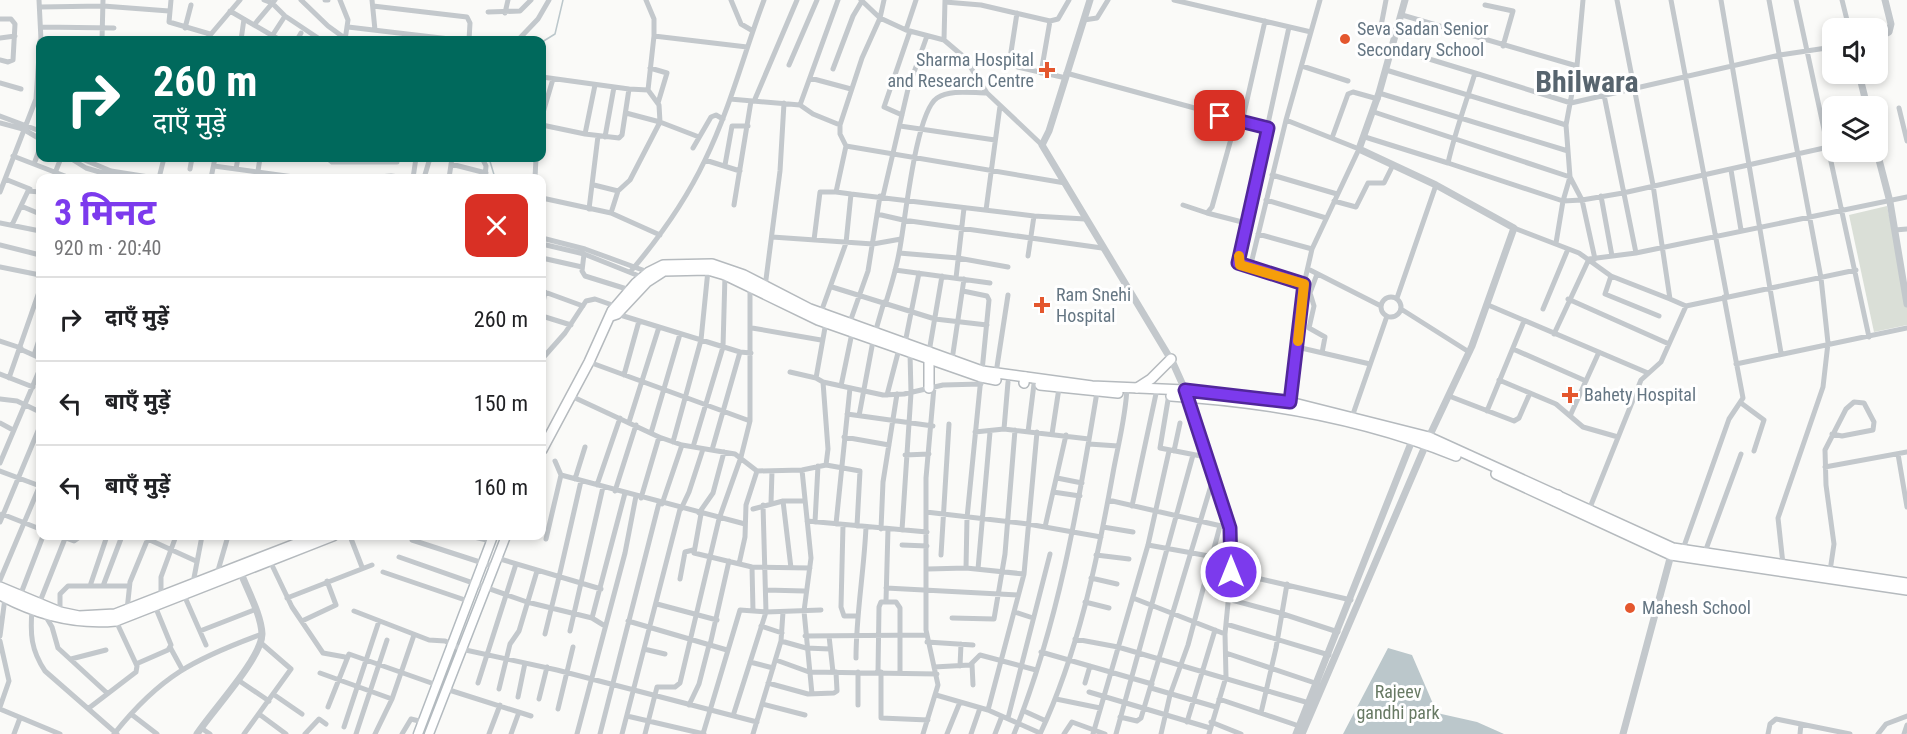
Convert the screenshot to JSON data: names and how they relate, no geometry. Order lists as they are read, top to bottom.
{
  "districts": ["Bhilwara"],
  "parks": ["Rajeev gandhi park"],
  "places": {
    "other": ["Seva Sadan Senior Secondary School", "Mahesh School"],
    "health": ["Sharma Hospital and Research Centre", "Ram Snehi Hospital", "Bahety Hospital"]
  },
  "page": {
    "turn": ["260 m", "दाएँ मुड़ें"],
    "heading": ["3 मिनट", "920 m · 20:40"],
    "list": [
      {
        "name": "दाएँ मुड़ें",
        "value": "260 m"
      },
      {
        "name": "बाएँ मुड़ें",
        "value": "150 m"
      },
      {
        "name": "बाएँ मुड़ें",
        "value": "160 m"
      }
    ]
  }
}
